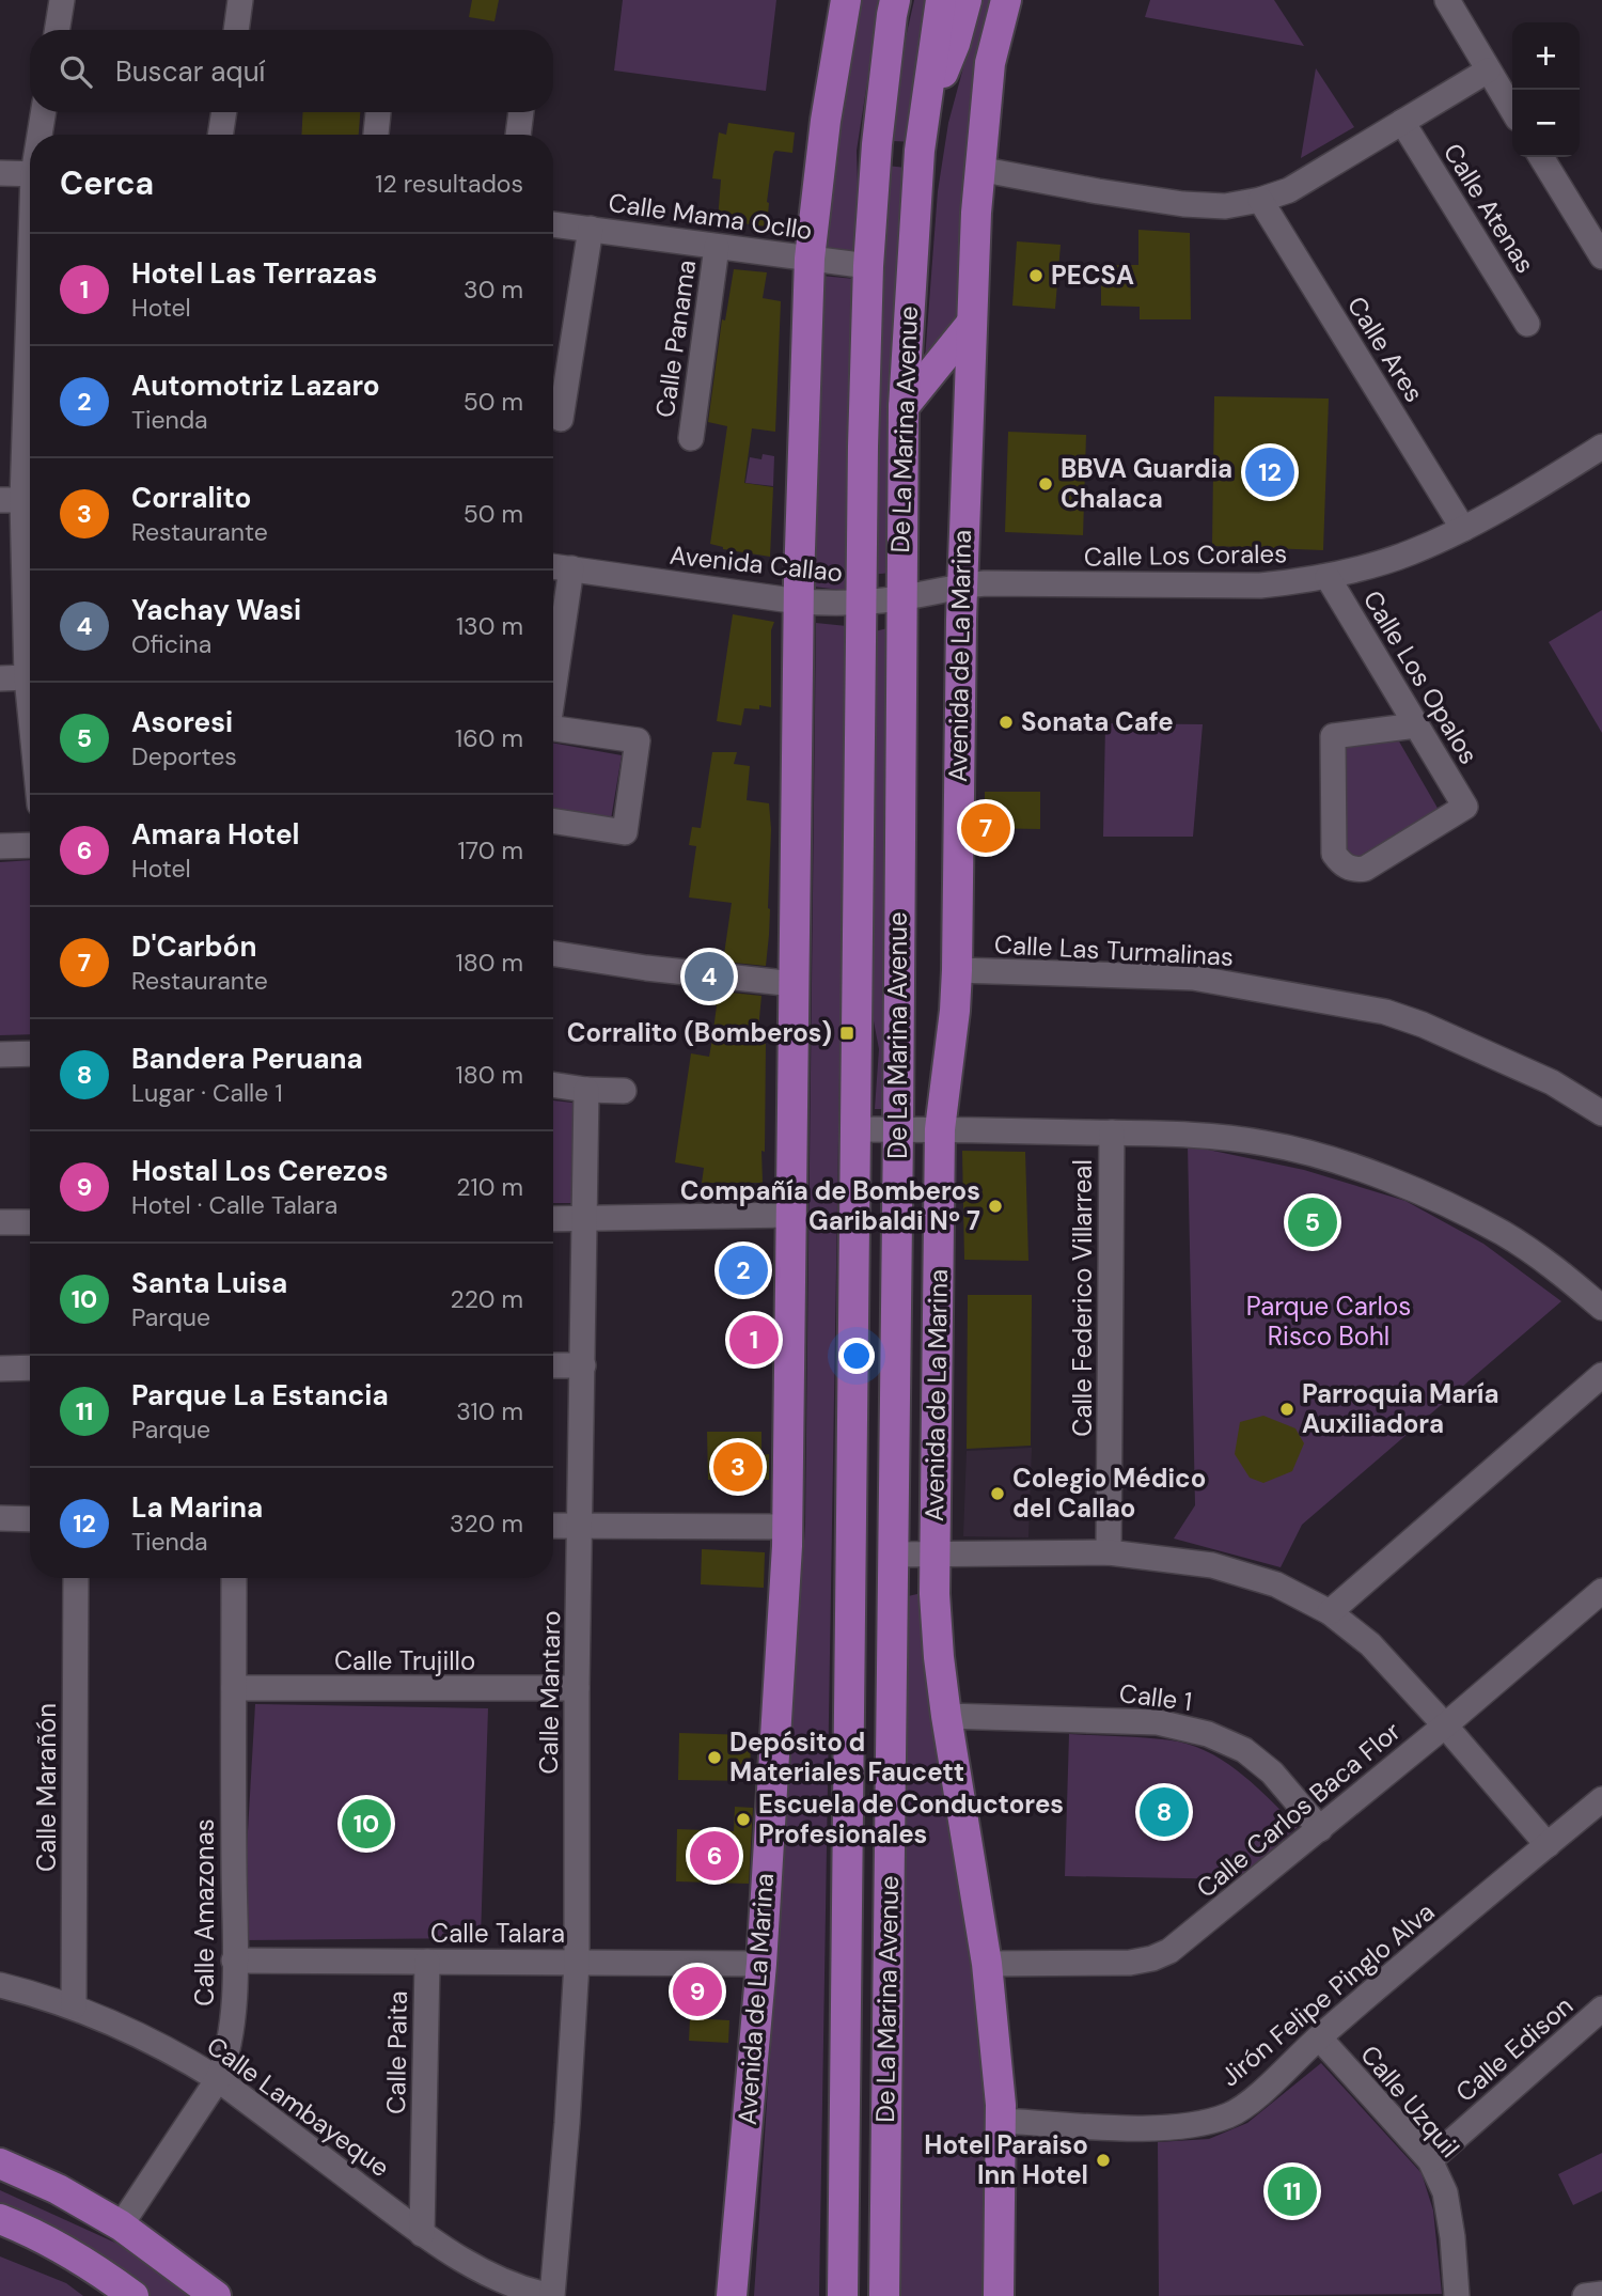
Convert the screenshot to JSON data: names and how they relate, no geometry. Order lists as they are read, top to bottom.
{
  "streets": {
    "main road": ["De La Marina Avenue", "Avenida de La Marina"],
    "street": [
      "Calle Atenas",
      "Calle Mama Ocllo",
      "Calle Panama",
      "Calle Ares",
      "Calle Los Corales",
      "Avenida Callao",
      "Calle Los Opalos",
      "Calle Las Turmalinas",
      "Calle Federico Villarreal",
      "Calle Trujillo",
      "Calle Mantaro",
      "Calle 1",
      "Calle Marañón",
      "Calle Carlos Baca Flor",
      "Calle Amazonas",
      "Calle Talara",
      "Jirón Felipe Pinglo Alva",
      "Calle Edison",
      "Calle Paita",
      "Calle Uzquil",
      "Calle Lambayeque"
    ]
  },
  "crossings": [
    ["Calle Mama Ocllo", "Calle Panama"],
    ["Calle Mama Ocllo", "De La Marina Avenue"],
    ["Calle Mama Ocllo", "Avenida de La Marina"],
    ["Calle Ares", "Calle Los Corales"],
    ["De La Marina Avenue", "Avenida Callao"],
    ["Calle Los Corales", "Avenida Callao"],
    ["Calle Los Corales", "Avenida de La Marina"],
    ["Calle Los Corales", "Calle Los Opalos"],
    ["Avenida Callao", "Avenida de La Marina"],
    ["Avenida de La Marina", "Calle Las Turmalinas"],
    ["Avenida de La Marina", "Calle 1"],
    ["Avenida de La Marina", "Calle Carlos Baca Flor"],
    ["Avenida de La Marina", "Calle Talara"],
    ["Avenida de La Marina", "Jirón Felipe Pinglo Alva"],
    ["Calle Trujillo", "Calle Mantaro"],
    ["Calle Trujillo", "Calle Amazonas"],
    ["Calle Mantaro", "Calle Talara"],
    ["Calle Mantaro", "Calle Lambayeque"],
    ["Calle 1", "Calle Carlos Baca Flor"],
    ["Calle Marañón", "Calle Lambayeque"],
    ["Calle Amazonas", "Calle Talara"],
    ["Calle Amazonas", "Calle Lambayeque"],
    ["Calle Talara", "Calle Paita"],
    ["Jirón Felipe Pinglo Alva", "Calle Uzquil"],
    ["Calle Edison", "Calle Uzquil"],
    ["Calle Paita", "Calle Lambayeque"]
  ],
  "parks": ["Parque Carlos Risco Bohl"],
  "places": {
    "other": [
      "PECSA",
      "BBVA Guardia Chalaca",
      "Sonata Cafe",
      "Compañía de Bomberos Garibaldi Nº 7",
      "Parroquia María Auxiliadora",
      "Colegio Médico del Callao",
      "Depósito d Materiales Faucett",
      "Escuela de Conductores Profesionales",
      "Hotel Paraiso Inn Hotel"
    ],
    "transit": ["Corralito (Bomberos)"]
  },
  "page": {
    "map_buttons": ["+", "−"],
    "search": "Buscar aquí",
    "heading": ["Cerca", "12 resultados"],
    "list": [
      {
        "mark": "1",
        "name": "Hotel Las Terrazas",
        "note": "Hotel",
        "value": "30 m"
      },
      {
        "mark": "2",
        "name": "Automotriz Lazaro",
        "note": "Tienda",
        "value": "50 m"
      },
      {
        "mark": "3",
        "name": "Corralito",
        "note": "Restaurante",
        "value": "50 m"
      },
      {
        "mark": "4",
        "name": "Yachay Wasi",
        "note": "Oficina",
        "value": "130 m"
      },
      {
        "mark": "5",
        "name": "Asoresi",
        "note": "Deportes",
        "value": "160 m"
      },
      {
        "mark": "6",
        "name": "Amara Hotel",
        "note": "Hotel",
        "value": "170 m"
      },
      {
        "mark": "7",
        "name": "D'Carbón",
        "note": "Restaurante",
        "value": "180 m"
      },
      {
        "mark": "8",
        "name": "Bandera Peruana",
        "note": "Lugar · Calle 1",
        "value": "180 m"
      },
      {
        "mark": "9",
        "name": "Hostal Los Cerezos",
        "note": "Hotel · Calle Talara",
        "value": "210 m"
      },
      {
        "mark": "10",
        "name": "Santa Luisa",
        "note": "Parque",
        "value": "220 m"
      },
      {
        "mark": "11",
        "name": "Parque La Estancia",
        "note": "Parque",
        "value": "310 m"
      },
      {
        "mark": "12",
        "name": "La Marina",
        "note": "Tienda",
        "value": "320 m"
      }
    ],
    "pins": [
      "12",
      "7",
      "4",
      "5",
      "2",
      "1",
      "3",
      "8",
      "10",
      "6",
      "9",
      "11"
    ]
  }
}
